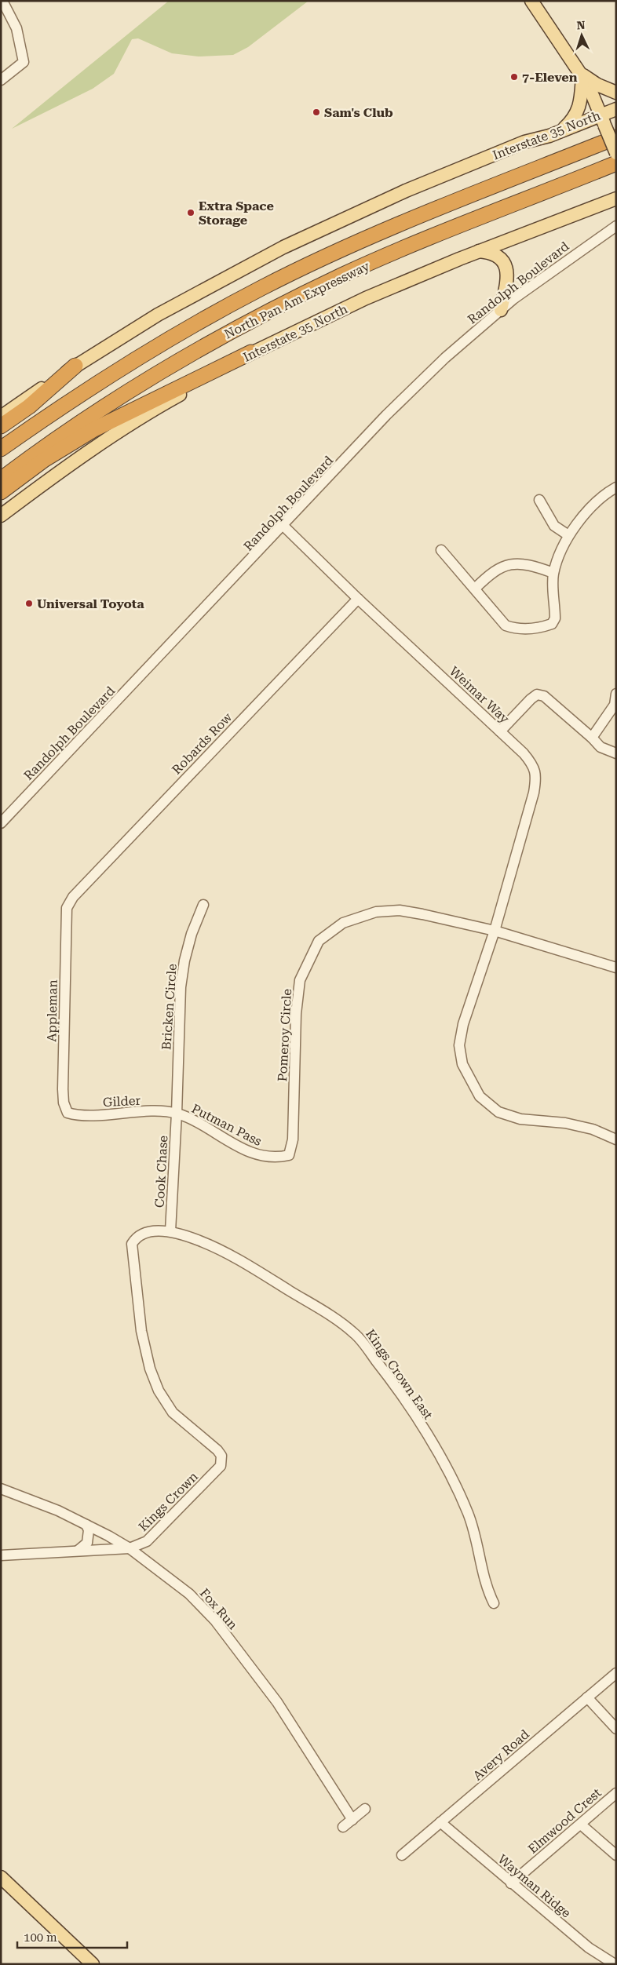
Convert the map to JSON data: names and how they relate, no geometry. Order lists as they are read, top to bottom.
{
  "streets": {
    "highway": ["North Pan Am Expressway"],
    "main road": ["Interstate 35 North"],
    "street": [
      "Randolph Boulevard",
      "Weimar Way",
      "Robards Row",
      "Bricken Circle",
      "Appleman",
      "Pomeroy Circle",
      "Gilder",
      "Putman Pass",
      "Cook Chase",
      "Kings Crown East",
      "Kings Crown",
      "Fox Run",
      "Avery Road",
      "Elmwood Crest",
      "Wayman Ridge"
    ]
  },
  "crossings": [
    ["Randolph Boulevard", "Weimar Way"],
    ["Weimar Way", "Robards Row"],
    ["Weimar Way", "Pomeroy Circle"],
    ["Robards Row", "Appleman"],
    ["Bricken Circle", "Gilder"],
    ["Bricken Circle", "Putman Pass"],
    ["Bricken Circle", "Cook Chase"],
    ["Appleman", "Gilder"],
    ["Pomeroy Circle", "Putman Pass"],
    ["Gilder", "Putman Pass"],
    ["Gilder", "Cook Chase"],
    ["Putman Pass", "Cook Chase"],
    ["Cook Chase", "Kings Crown East"],
    ["Cook Chase", "Kings Crown"],
    ["Kings Crown East", "Kings Crown"],
    ["Kings Crown", "Fox Run"],
    ["Avery Road", "Wayman Ridge"],
    ["Elmwood Crest", "Wayman Ridge"]
  ],
  "places": [
    "7-Eleven",
    "Sam's Club",
    "Extra Space Storage",
    "Universal Toyota"
  ],
  "scale_bar": "100 m",
  "north": "top"
}
